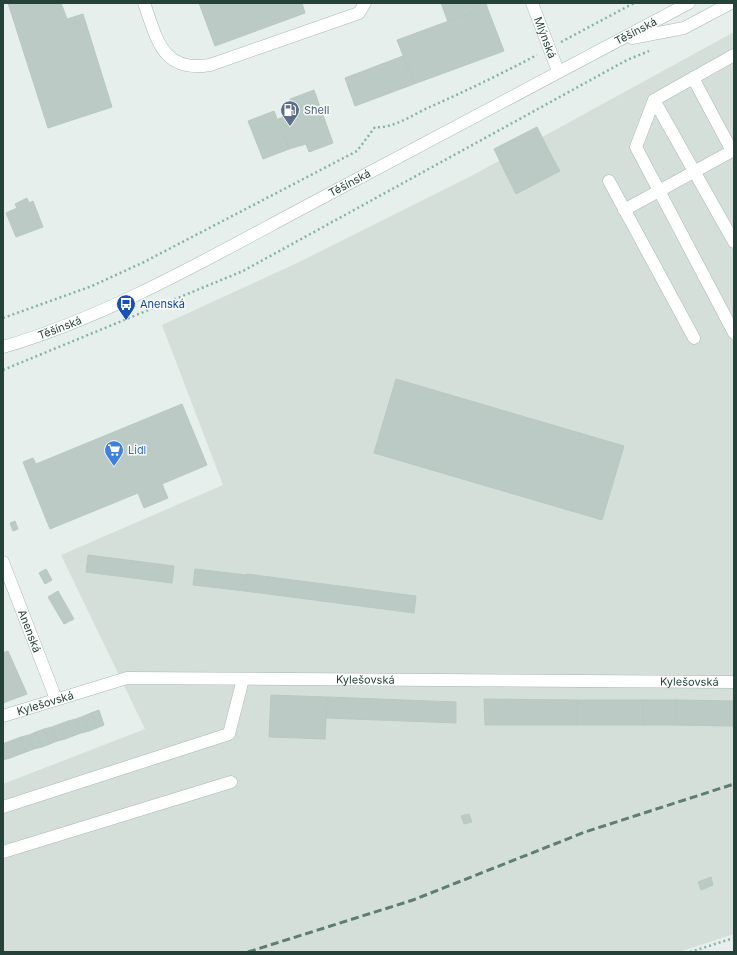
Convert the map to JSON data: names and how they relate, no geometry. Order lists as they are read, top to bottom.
{
  "streets": {
    "street": [
      "Těšínská",
      "Mlýnská",
      "Anenská",
      "Kylešovská"
    ]
  },
  "crossings": [
    ["Těšínská", "Mlýnská"],
    ["Anenská", "Kylešovská"]
  ],
  "places": {
    "fuel station": ["Shell"],
    "bus stop": ["Anenská"],
    "supermarket": ["Lidl"]
  }
}
